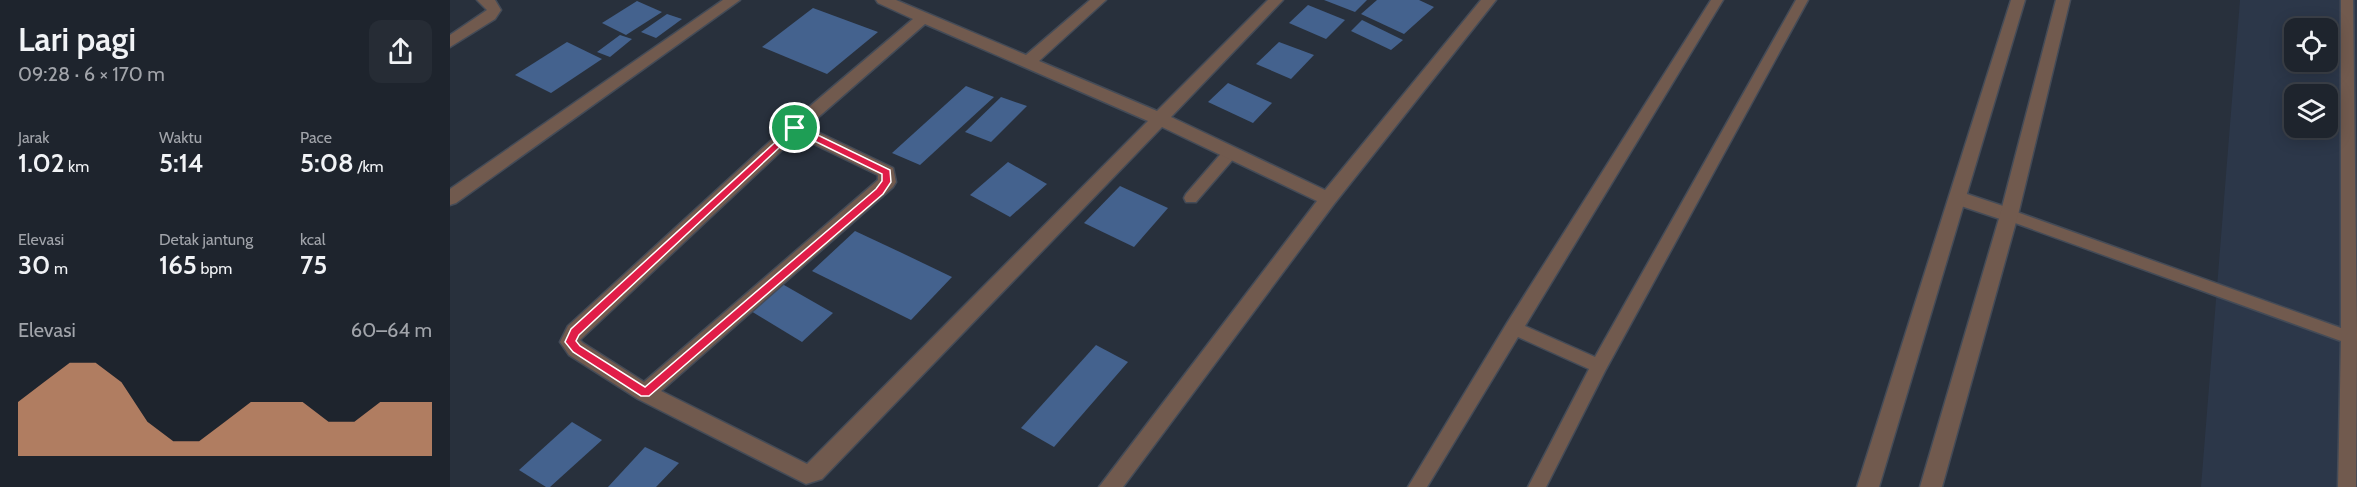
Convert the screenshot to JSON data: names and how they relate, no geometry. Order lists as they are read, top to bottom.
{
  "page": {
    "heading": ["Lari pagi", "09:28 · 6 × 170 m"],
    "stats": [
      ["Jarak", "1.02 km"],
      ["Waktu", "5:14"],
      ["Pace", "5:08 /km"],
      ["Elevasi", "30 m"],
      ["Detak jantung", "165 bpm"],
      ["kcal", "75"]
    ],
    "chart": ["Elevasi", "60–64 m"]
  }
}
